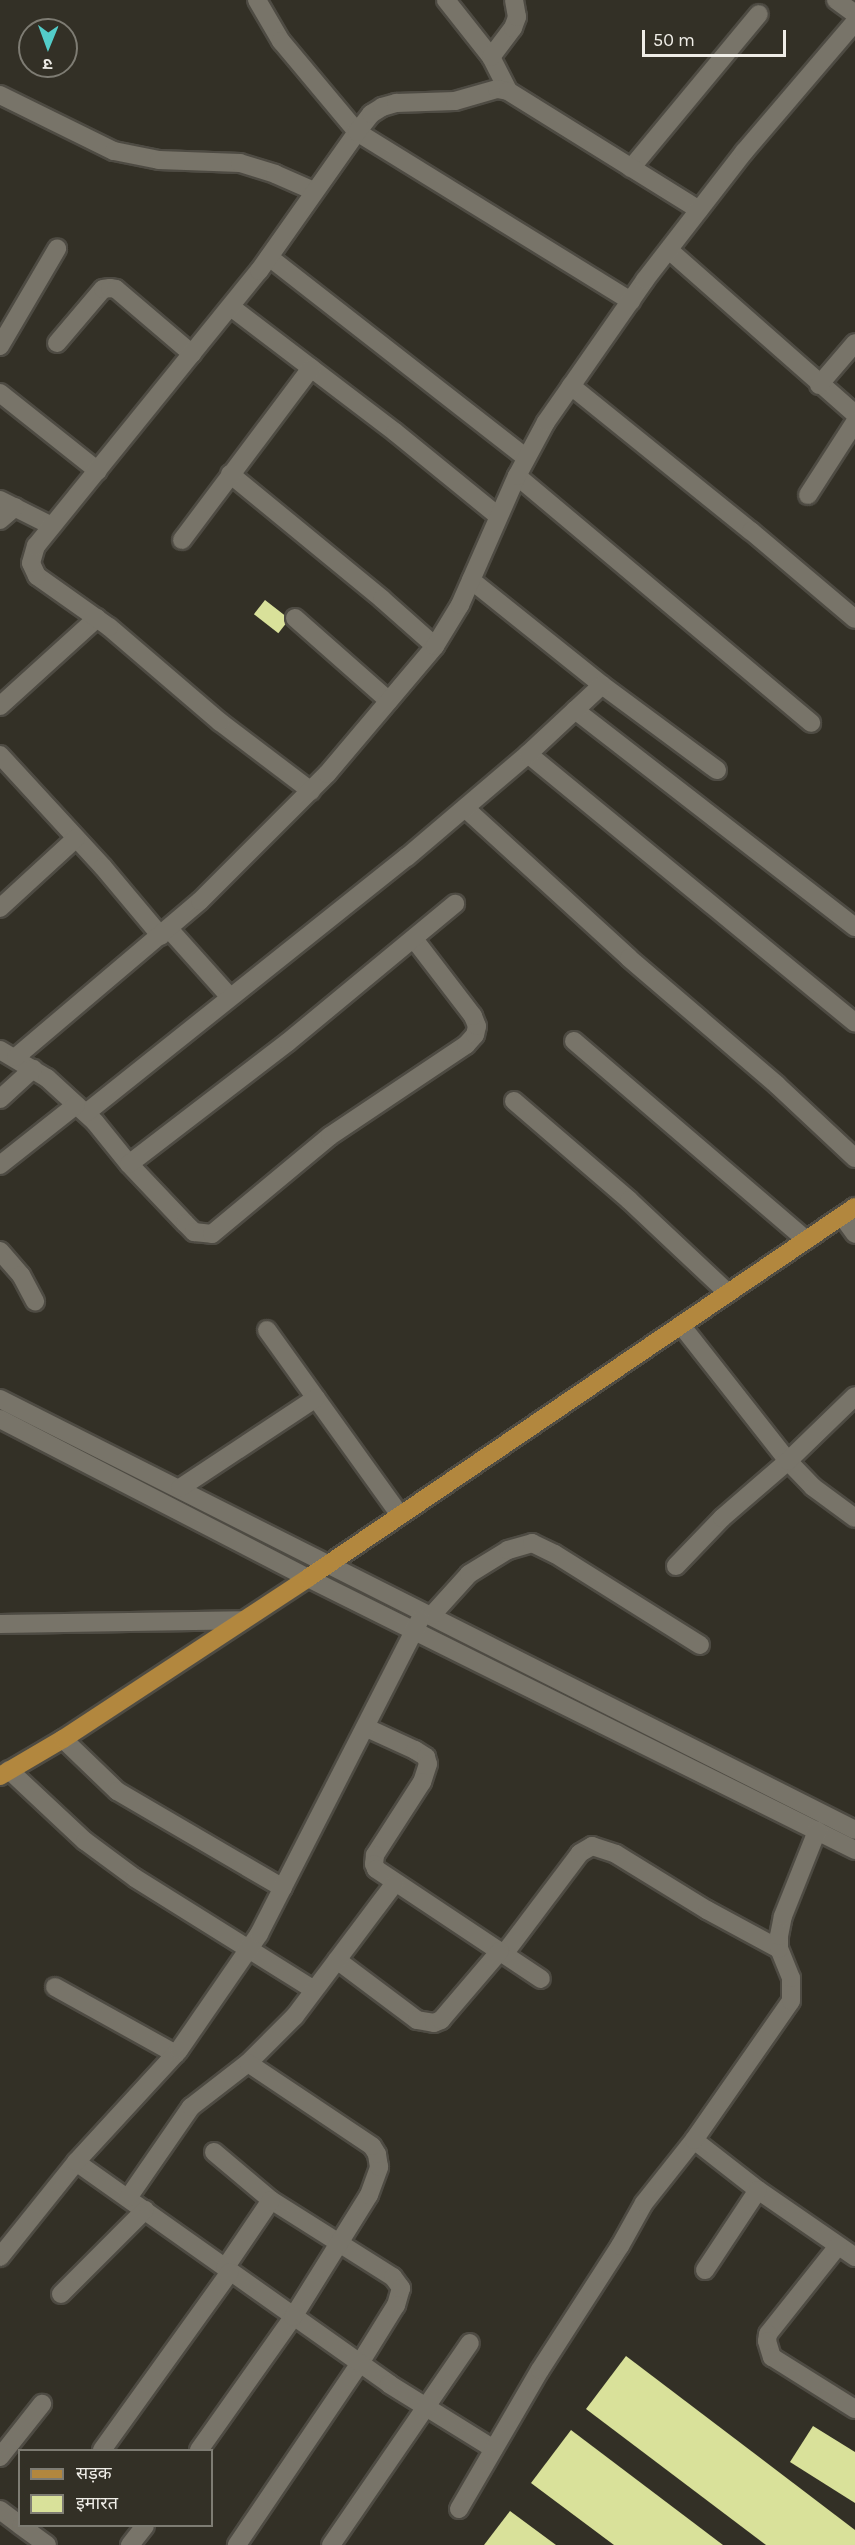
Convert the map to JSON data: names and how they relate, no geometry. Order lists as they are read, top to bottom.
{
  "legend": ["सड़क", "इमारत"],
  "scale_bar": "50 m",
  "north": "bottom"
}
